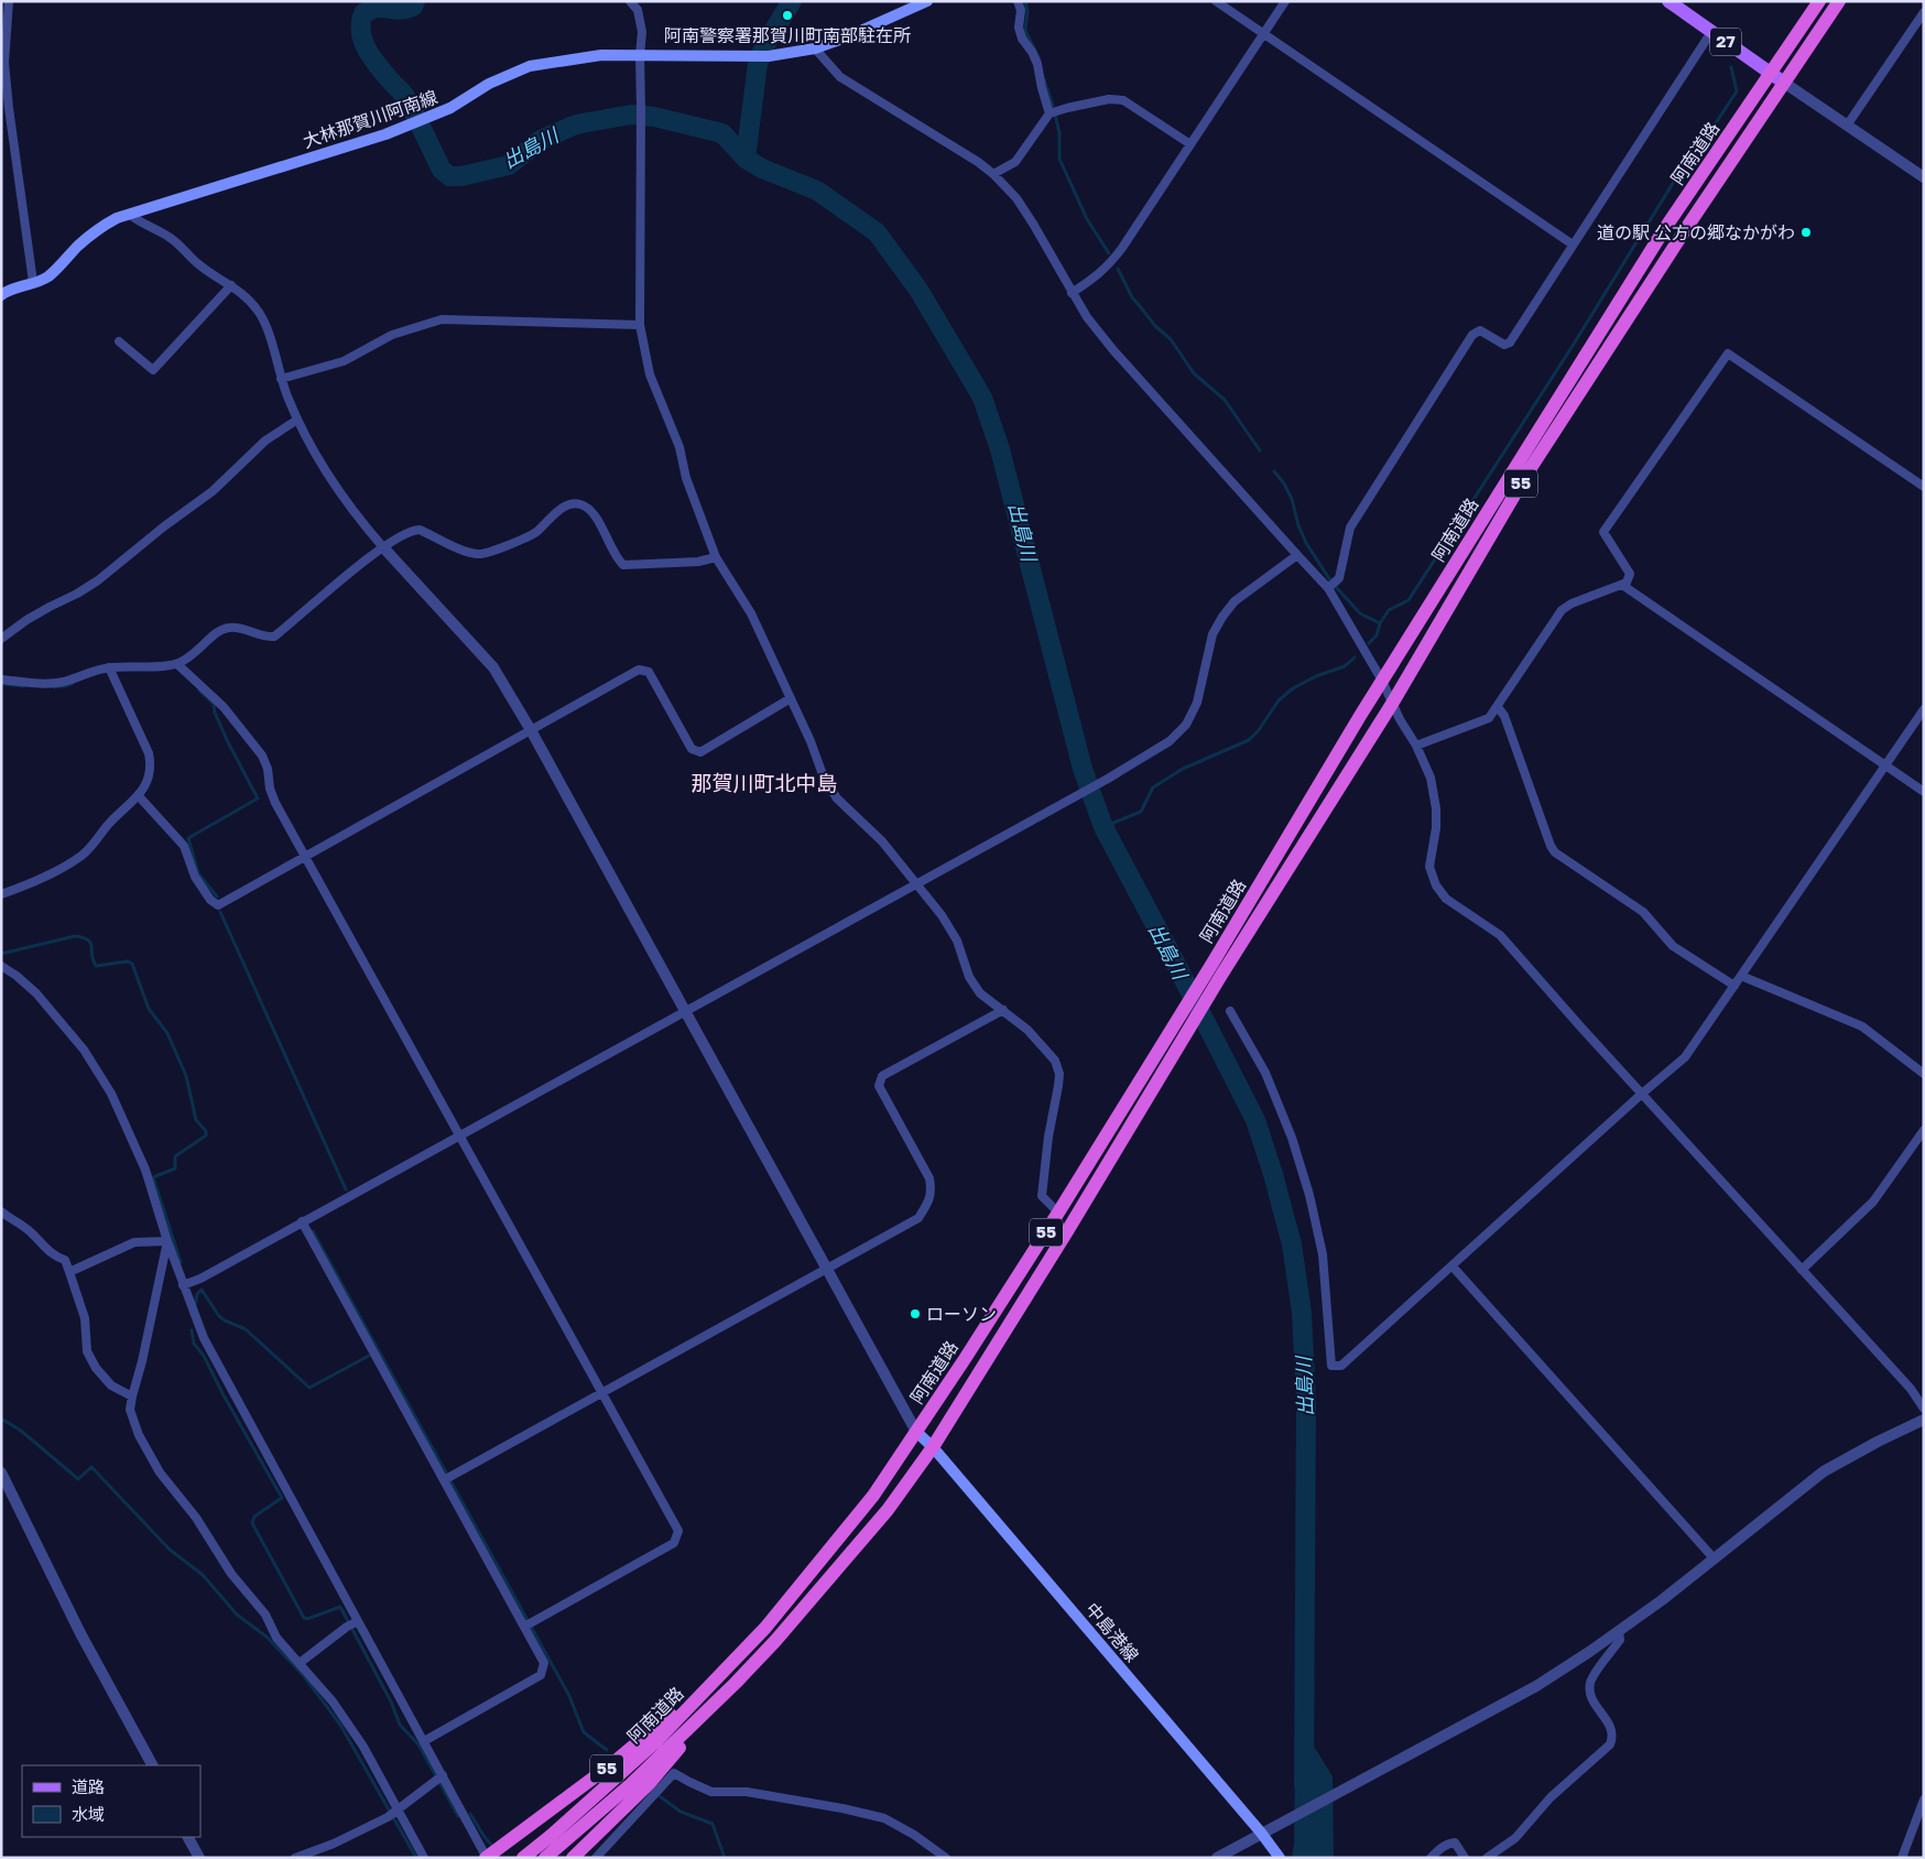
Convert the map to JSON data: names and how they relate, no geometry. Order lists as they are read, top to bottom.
{
  "streets": {
    "highway": ["阿南道路", "55"],
    "main road": ["27", "大林那賀川阿南線", "中島港線"]
  },
  "crossings": [
    ["27", "阿南道路"],
    ["阿南道路", "55"],
    ["阿南道路", "中島港線"]
  ],
  "districts": ["那賀川町北中島"],
  "water": ["出島川"],
  "places": ["阿南警察署那賀川町南部駐在所", "道の駅 公方の郷なかがわ", "ローソン"],
  "legend": ["道路", "水域"]
}
